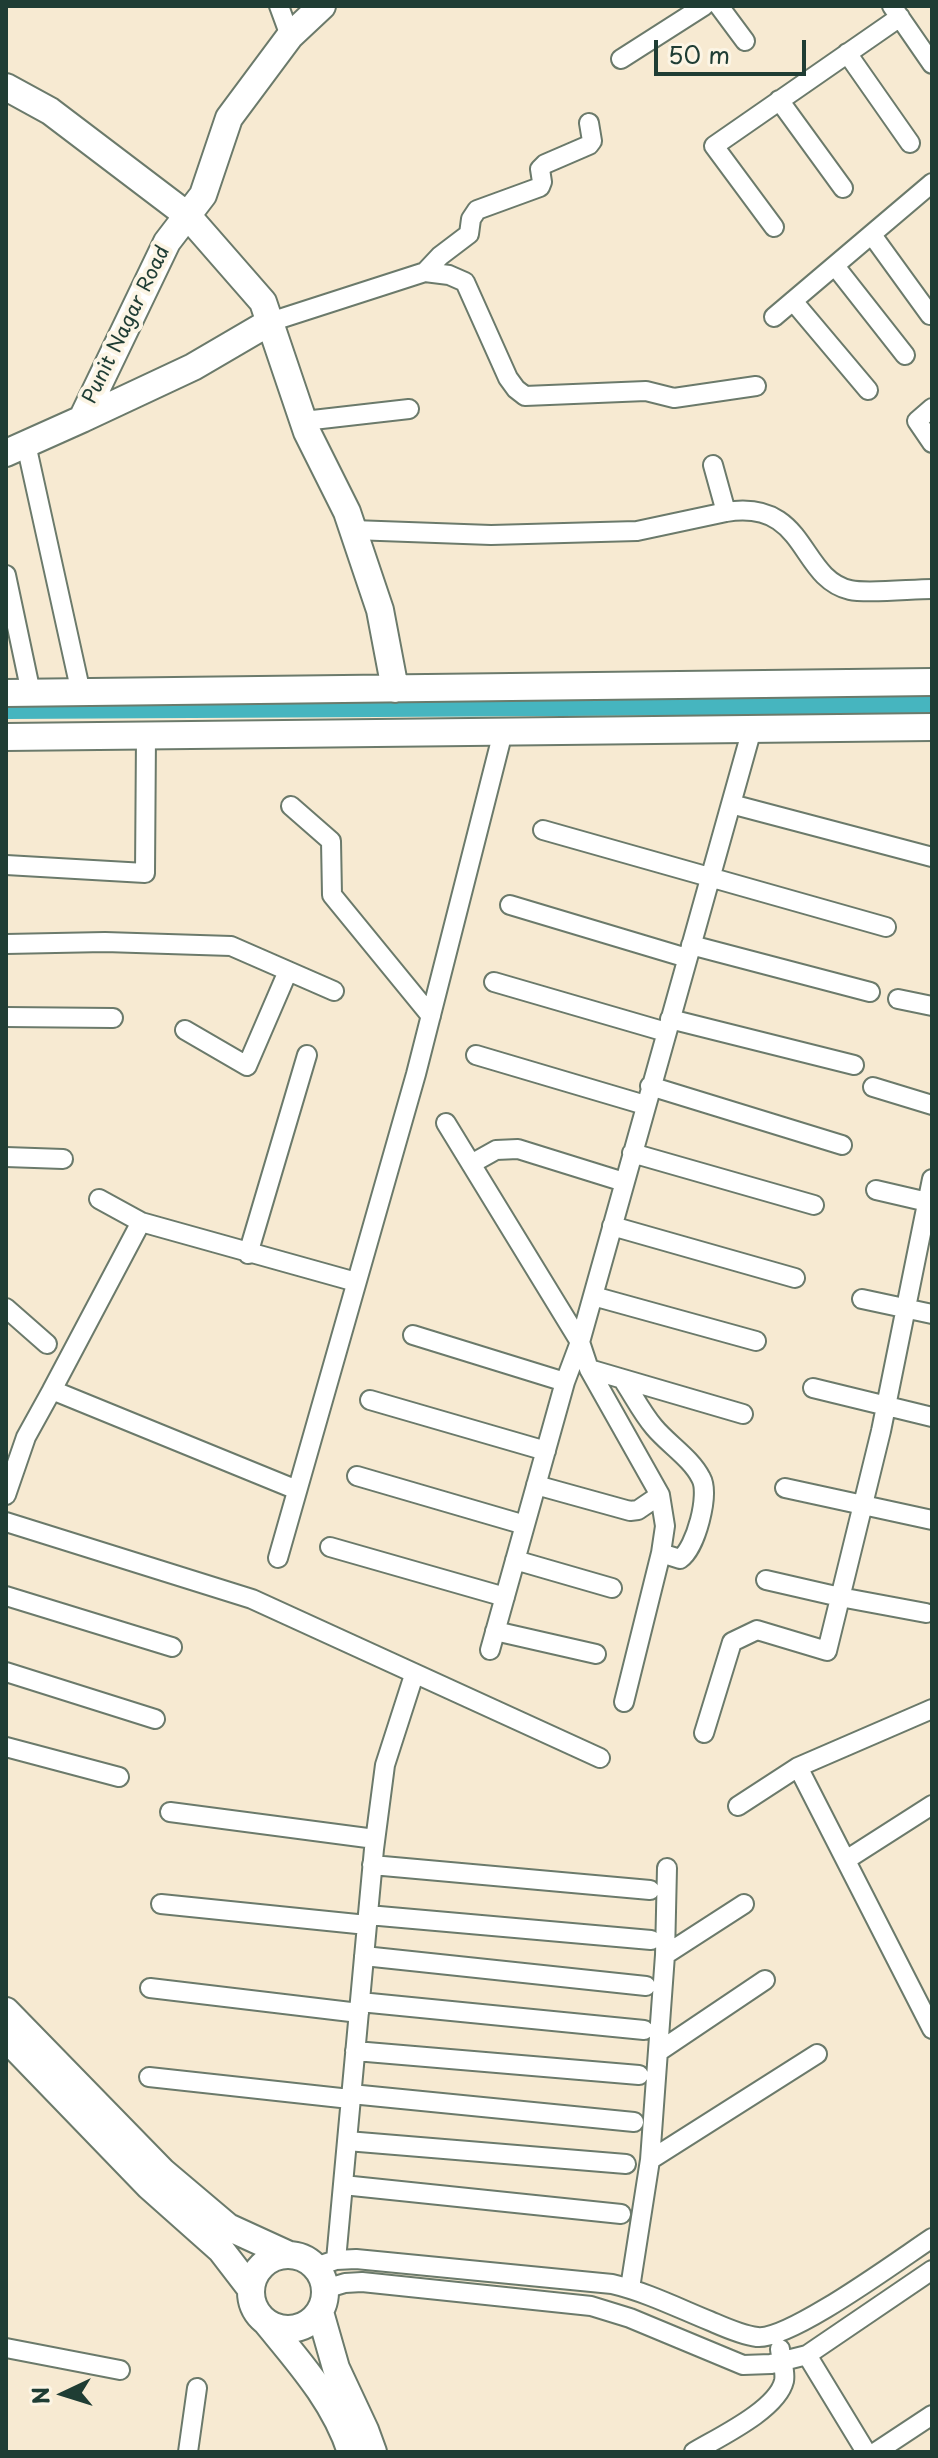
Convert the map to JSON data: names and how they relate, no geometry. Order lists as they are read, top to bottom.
{
  "streets": {
    "street": ["Punit Nagar Road"]
  },
  "scale_bar": "50 m",
  "north": "left"
}
